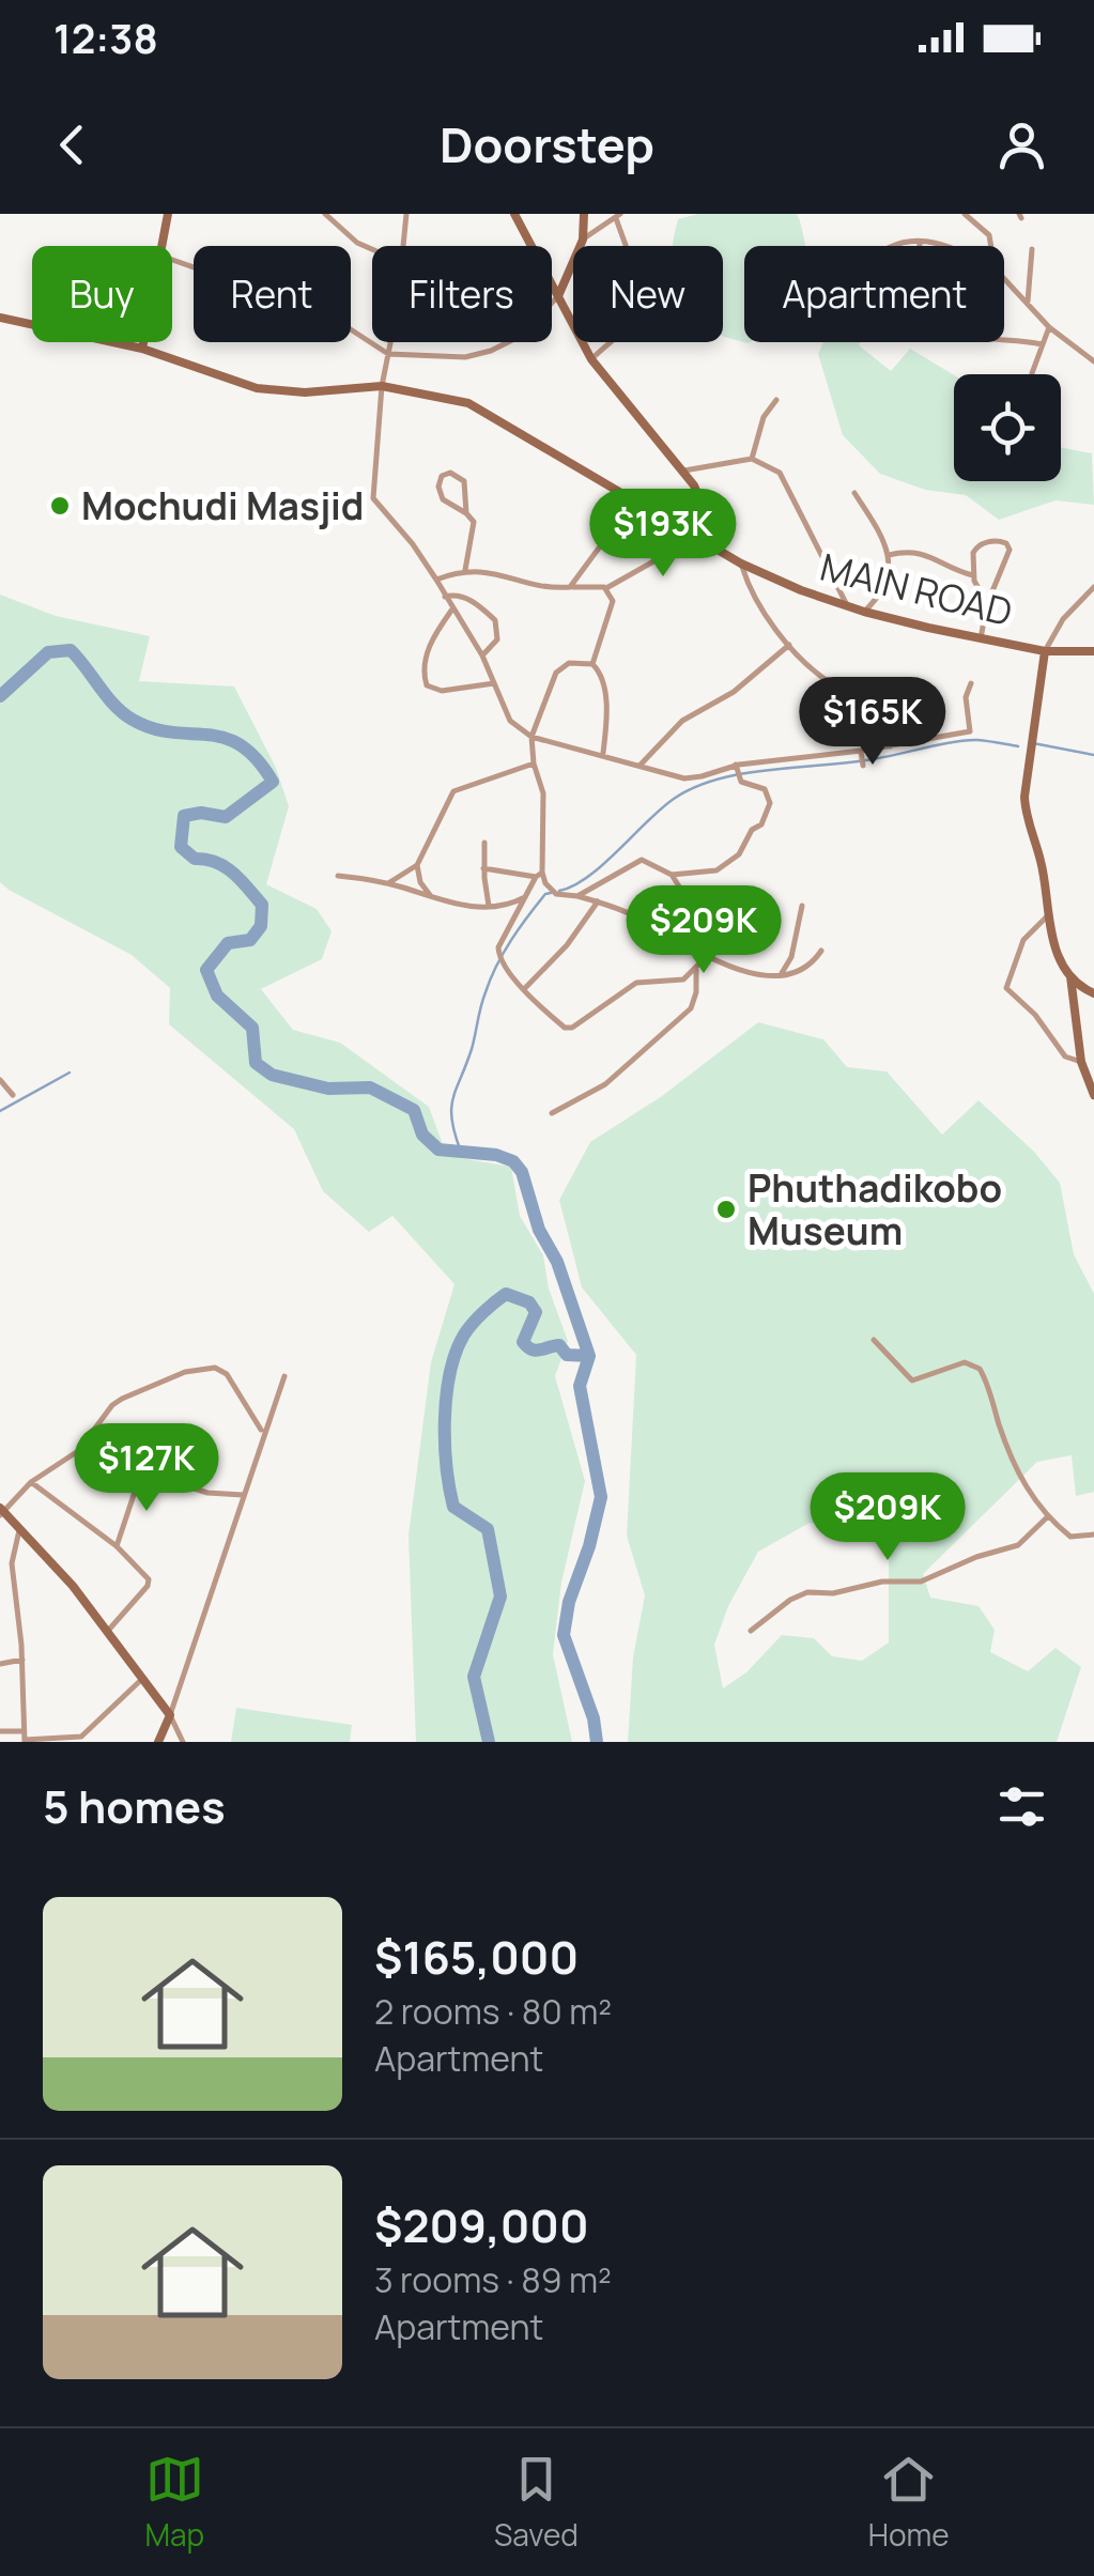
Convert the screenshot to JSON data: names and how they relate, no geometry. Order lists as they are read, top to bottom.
{
  "streets": {
    "street": ["MAIN ROAD"]
  },
  "places": ["Mochudi Masjid", "Phuthadikobo Museum"],
  "page": {
    "status": "12:38",
    "header": "Doorstep",
    "chip": [
      "Buy",
      "Rent",
      "Filters",
      "New",
      "Apartment"
    ],
    "price": [
      "$193K",
      "$165K",
      "$209K",
      "$127K",
      "$209K"
    ],
    "heading": "5 homes",
    "list": [
      {
        "name": "$165,000",
        "note": "2 rooms · 80 m² · Apartment"
      },
      {
        "name": "$209,000",
        "note": "3 rooms · 89 m² · Apartment"
      }
    ],
    "tabs": ["Map", "Saved", "Home"]
  }
}
